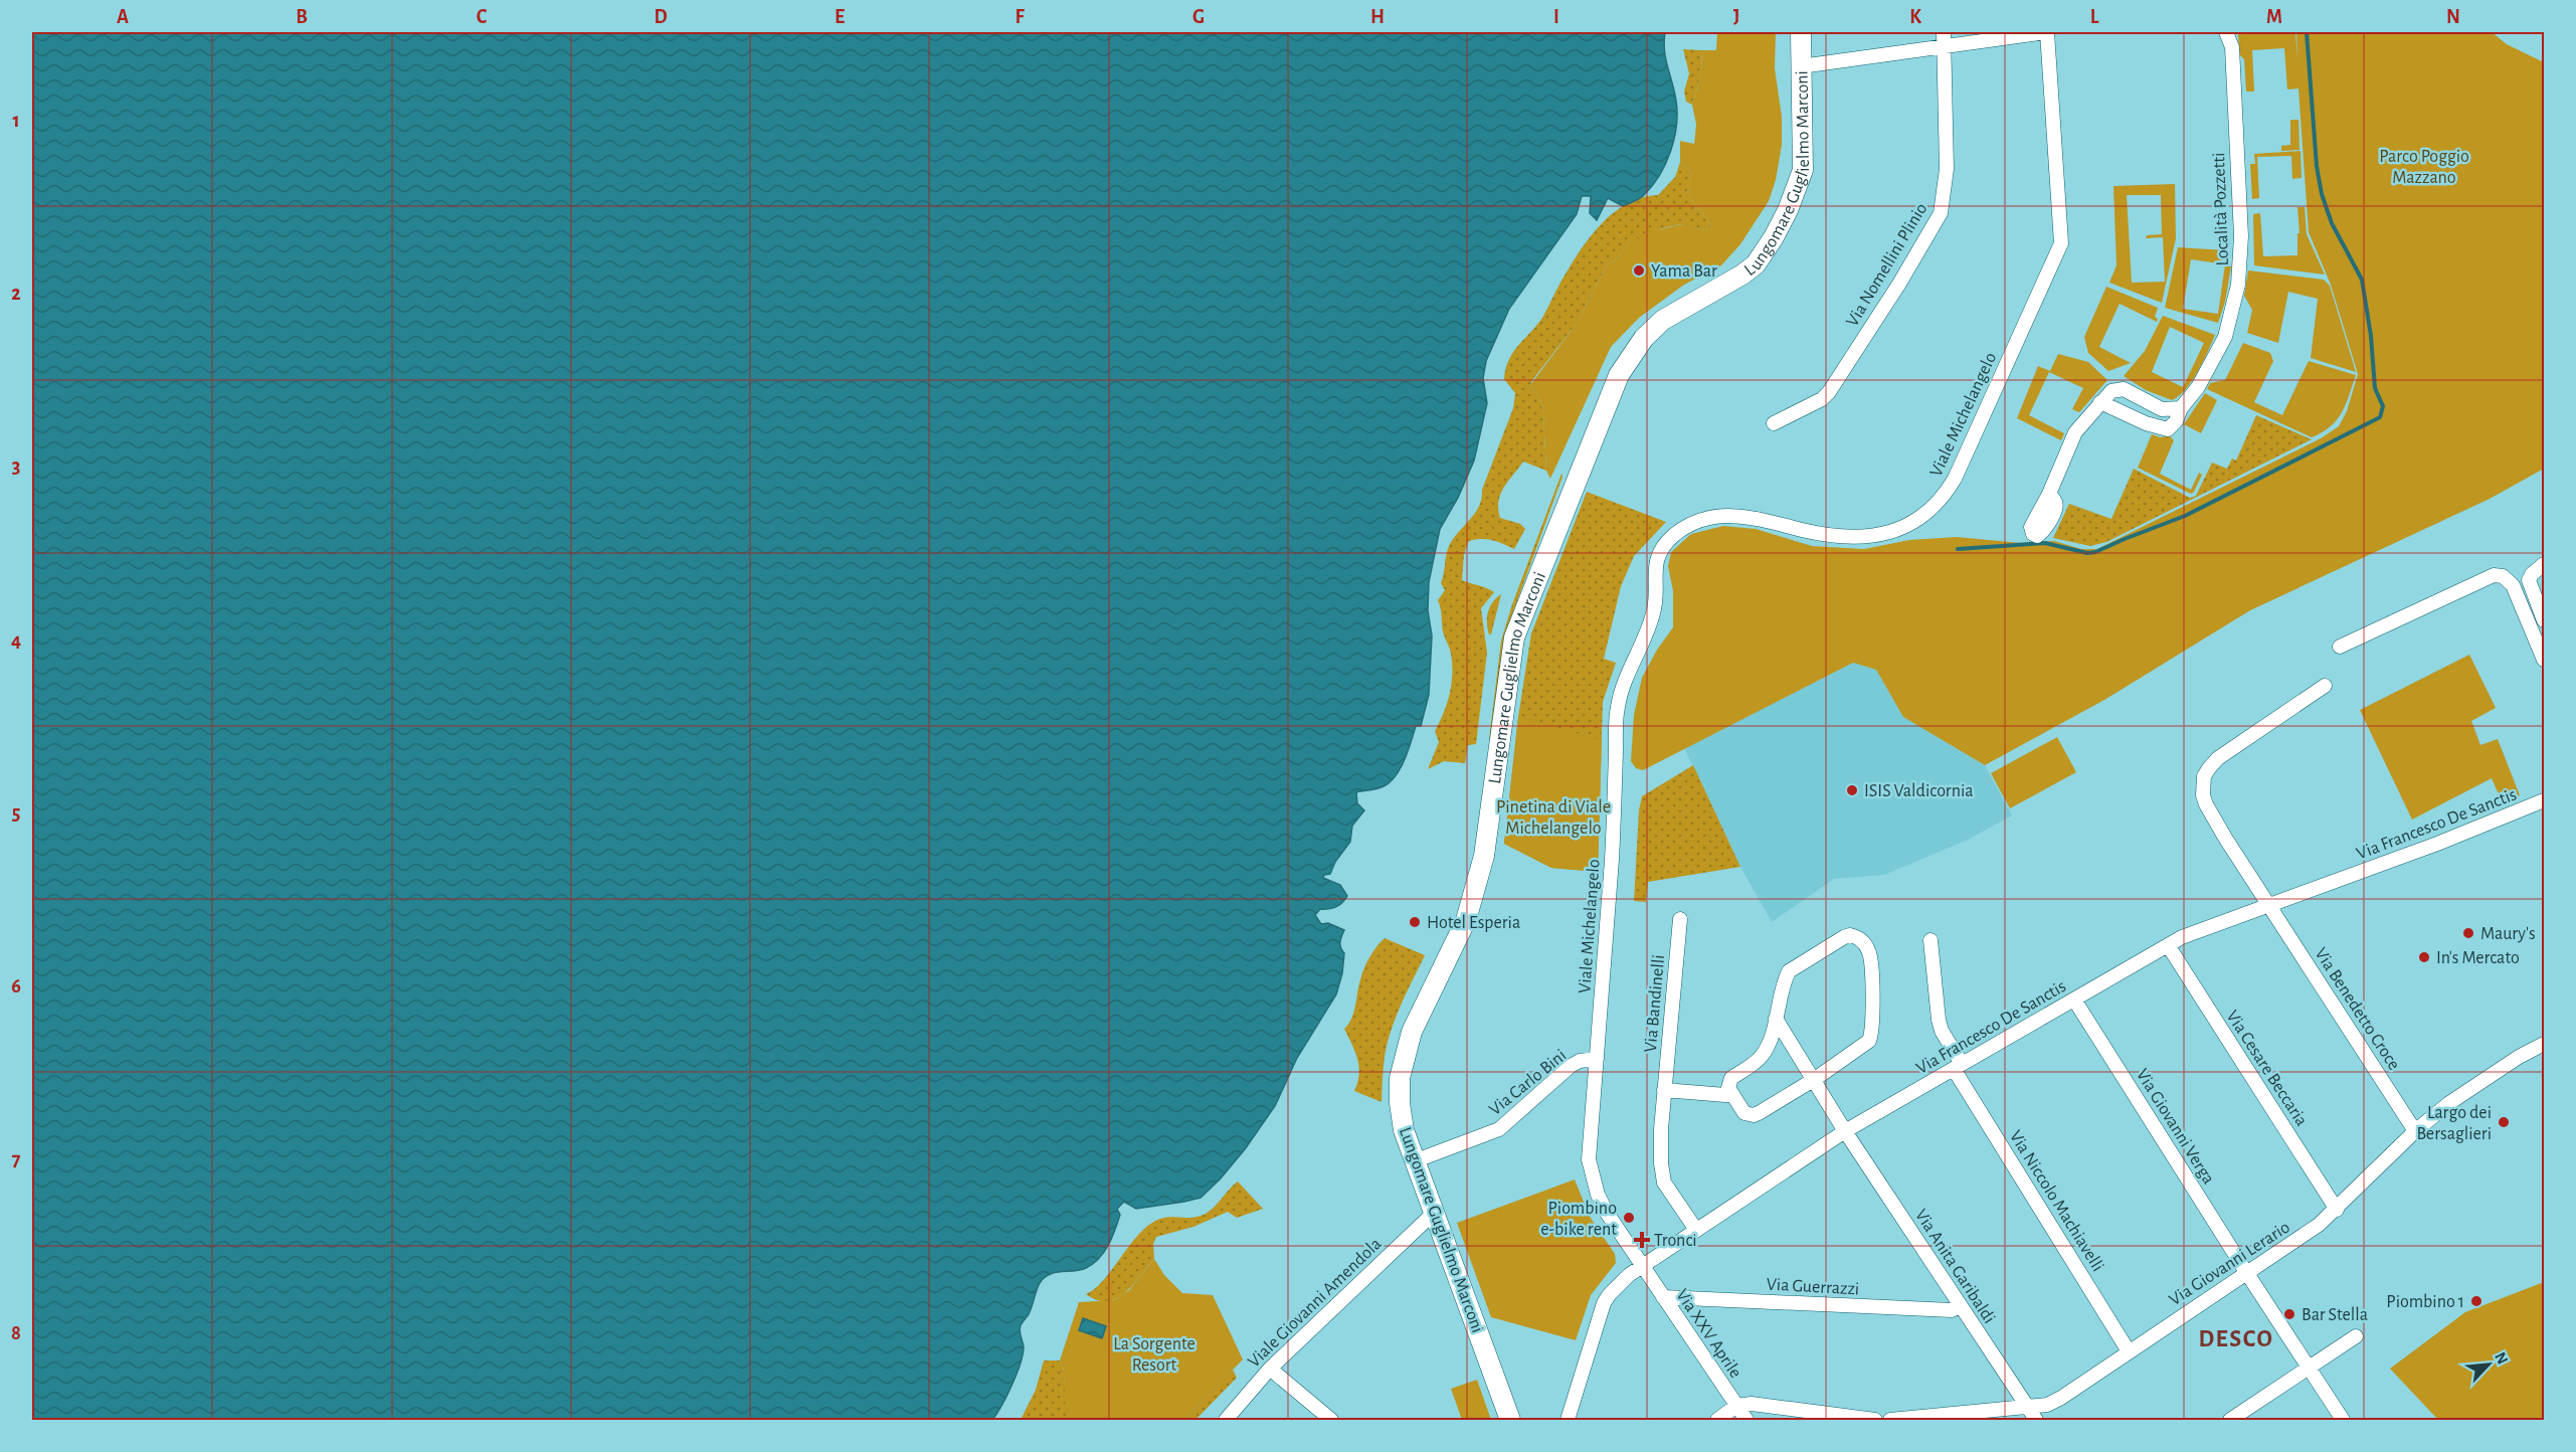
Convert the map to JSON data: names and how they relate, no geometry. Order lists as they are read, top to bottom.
{
  "streets": {
    "street": [
      "Lungomare Guglielmo Marconi",
      "Località Pozzetti",
      "Via Nomellini Plinio",
      "Viale Michelangelo",
      "Via Francesco De Sanctis",
      "Via Bandinelli",
      "Via Benedetto Croce",
      "Via Cesare Beccaria",
      "Via Carlo Bini",
      "Via Giovanni Verga",
      "Via Niccolo Machiavelli",
      "Via Giovanni Lerario",
      "Via Anita Garibaldi",
      "Via Guerrazzi",
      "Viale Giovanni Amendola",
      "Via XXV Aprile"
    ]
  },
  "crossings": [
    ["Lungomare Guglielmo Marconi", "Via Carlo Bini"],
    ["Lungomare Guglielmo Marconi", "Viale Giovanni Amendola"],
    ["Viale Michelangelo", "Via Francesco De Sanctis"],
    ["Viale Michelangelo", "Via Carlo Bini"],
    ["Viale Michelangelo", "Via XXV Aprile"],
    ["Via Francesco De Sanctis", "Via Bandinelli"],
    ["Via Francesco De Sanctis", "Via Benedetto Croce"],
    ["Via Francesco De Sanctis", "Via Cesare Beccaria"],
    ["Via Francesco De Sanctis", "Via Giovanni Verga"],
    ["Via Francesco De Sanctis", "Via Niccolo Machiavelli"],
    ["Via Francesco De Sanctis", "Via Anita Garibaldi"],
    ["Via Francesco De Sanctis", "Via XXV Aprile"],
    ["Via Benedetto Croce", "Via Giovanni Lerario"],
    ["Via Cesare Beccaria", "Via Giovanni Lerario"],
    ["Via Giovanni Verga", "Via Giovanni Lerario"],
    ["Via Niccolo Machiavelli", "Via Giovanni Lerario"],
    ["Via Giovanni Lerario", "Via Anita Garibaldi"],
    ["Via Anita Garibaldi", "Via Guerrazzi"],
    ["Via Guerrazzi", "Via XXV Aprile"]
  ],
  "districts": ["DESCO"],
  "parks": ["Parco Poggio Mazzano", "Pinetina di Viale Michelangelo", "La Sorgente Resort"],
  "places": {
    "other": [
      "Yama Bar",
      "ISIS Valdicornia",
      "Hotel Esperia",
      "Maury's",
      "In's Mercato",
      "Largo dei Bersaglieri",
      "Piombino e-bike rent",
      "Piombino 1",
      "Bar Stella"
    ],
    "health": ["Tronci"]
  },
  "north": "top right",
  "grid": {
    "columns": [
      "A",
      "B",
      "C",
      "D",
      "E",
      "F",
      "G",
      "H",
      "I",
      "J",
      "K",
      "L",
      "M",
      "N"
    ],
    "rows": [
      "1",
      "2",
      "3",
      "4",
      "5",
      "6",
      "7",
      "8"
    ]
  }
}
